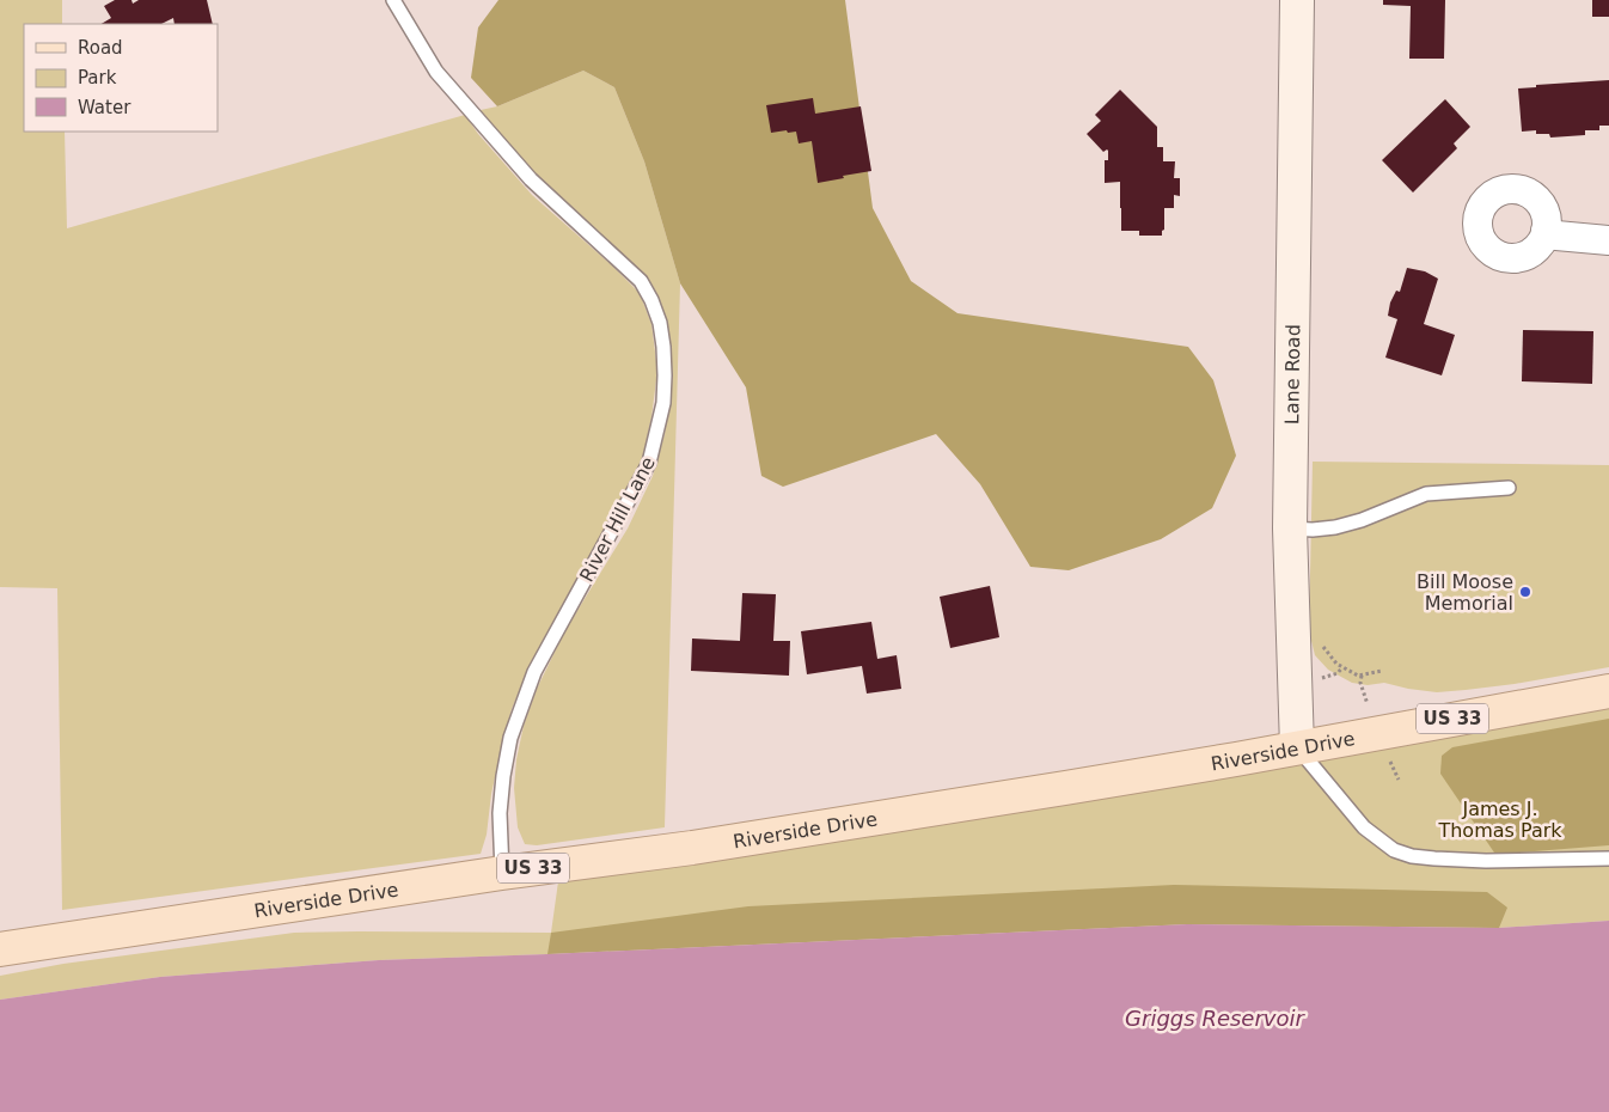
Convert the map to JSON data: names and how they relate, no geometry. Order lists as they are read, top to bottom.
{
  "streets": {
    "main road": ["US 33", "Riverside Drive"],
    "street": ["Lane Road"],
    "lane": ["River Hill Lane"]
  },
  "crossings": [
    ["Lane Road", "Riverside Drive"],
    ["River Hill Lane", "Riverside Drive"]
  ],
  "water": ["Griggs Reservoir"],
  "parks": ["James J. Thomas Park"],
  "places": ["Bill Moose Memorial"],
  "legend": ["Road", "Park", "Water"]
}
